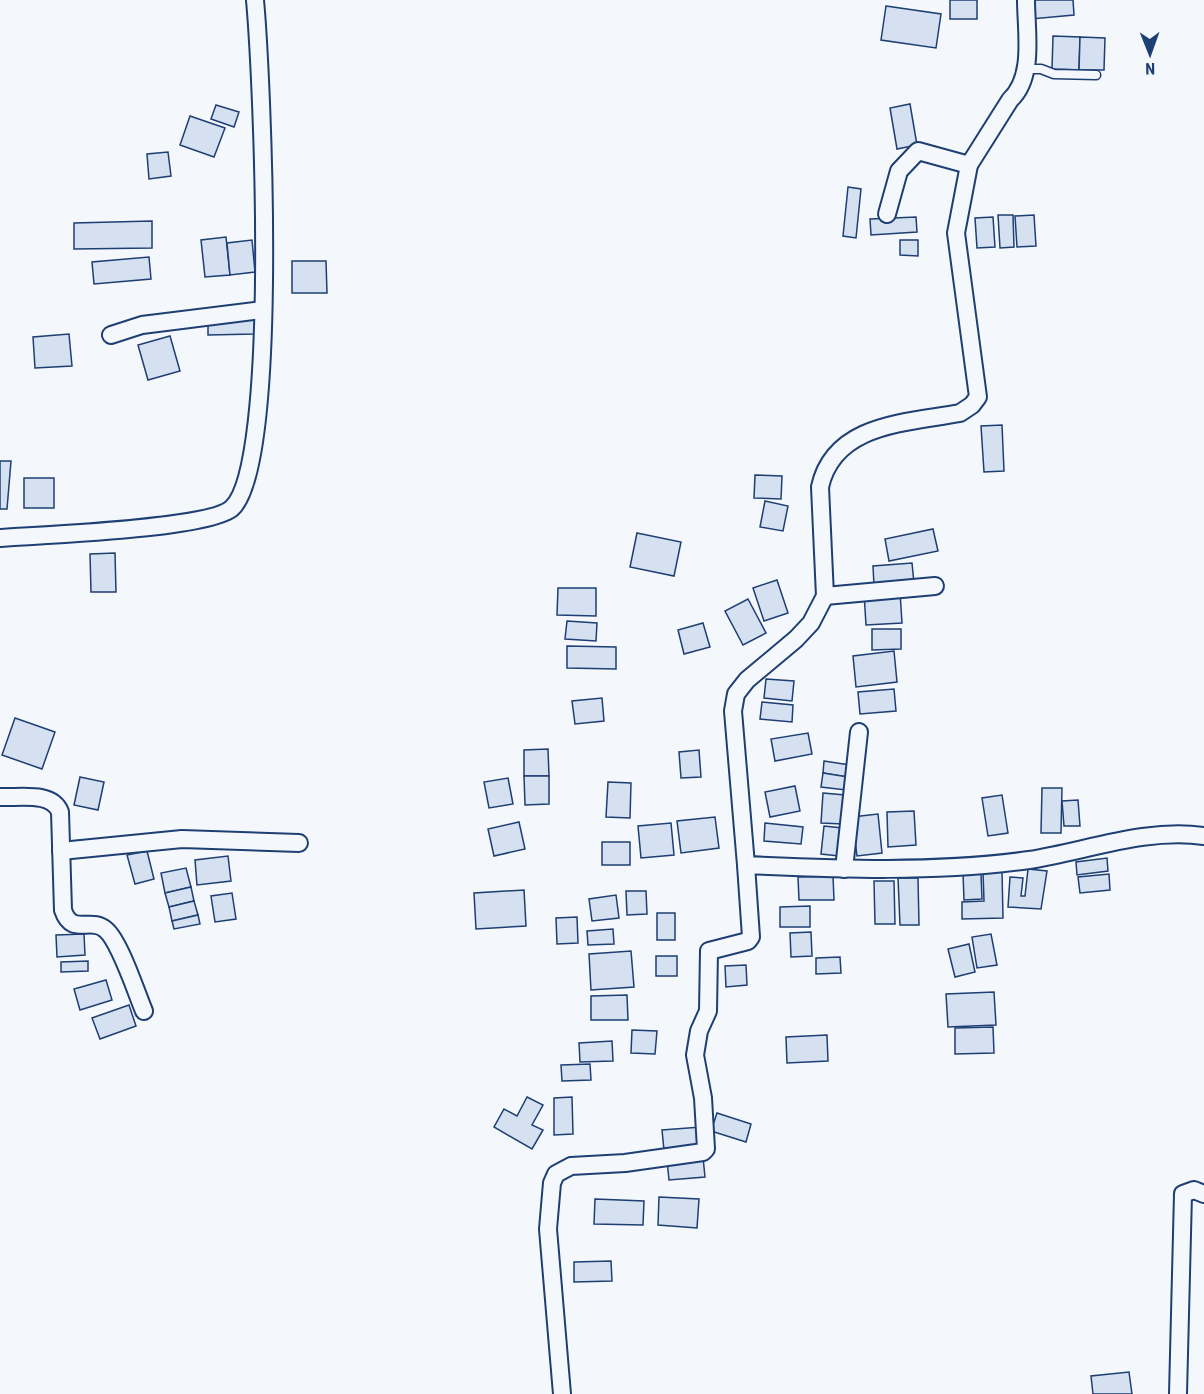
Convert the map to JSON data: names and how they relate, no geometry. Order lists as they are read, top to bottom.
{
  "north": "bottom"
}
